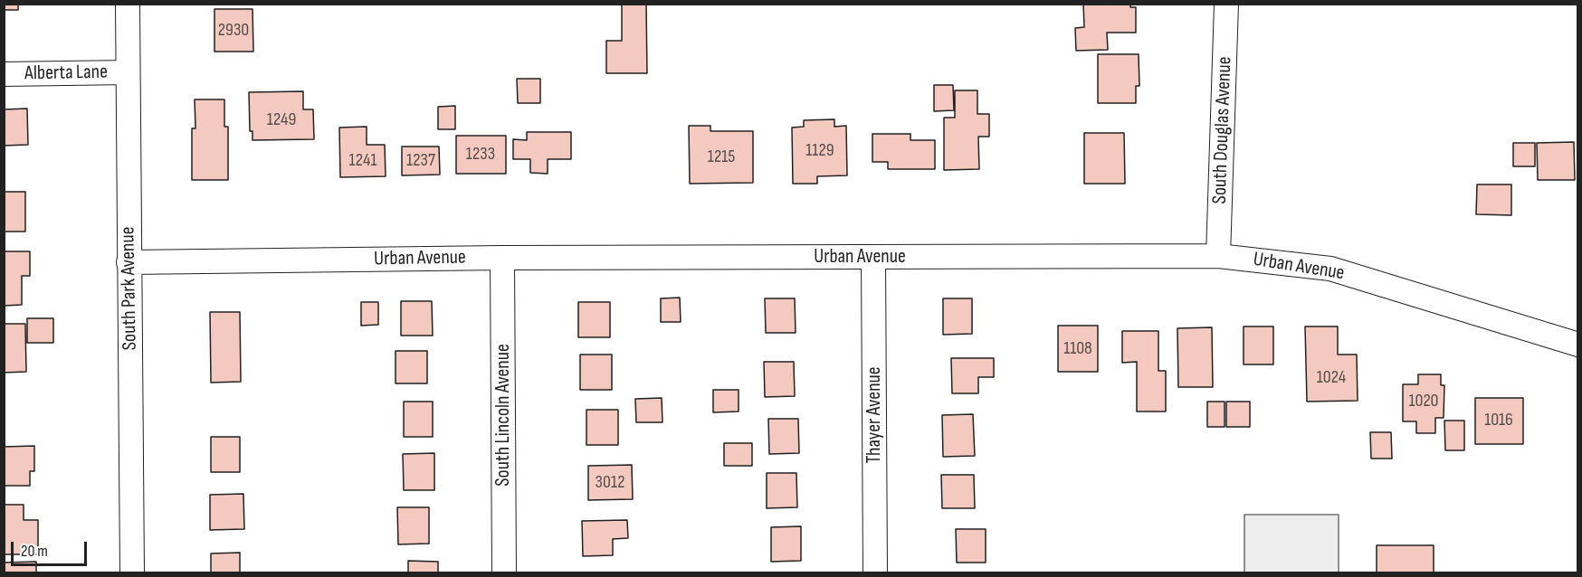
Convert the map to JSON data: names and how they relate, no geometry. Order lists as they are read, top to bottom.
{
  "streets": {
    "street": [
      "Alberta Lane",
      "South Douglas Avenue",
      "Urban Avenue",
      "South Park Avenue",
      "South Lincoln Avenue",
      "Thayer Avenue"
    ]
  },
  "crossings": [
    ["Alberta Lane", "South Park Avenue"],
    ["South Douglas Avenue", "Urban Avenue"],
    ["Urban Avenue", "South Park Avenue"],
    ["Urban Avenue", "South Lincoln Avenue"],
    ["Urban Avenue", "Thayer Avenue"]
  ],
  "house_numbers": [
    "2930",
    "1249",
    "1129",
    "1233",
    "1215",
    "1241",
    "1237",
    "1108",
    "1024",
    "1020",
    "1016",
    "3012"
  ],
  "scale_bar": "20 m"
}
